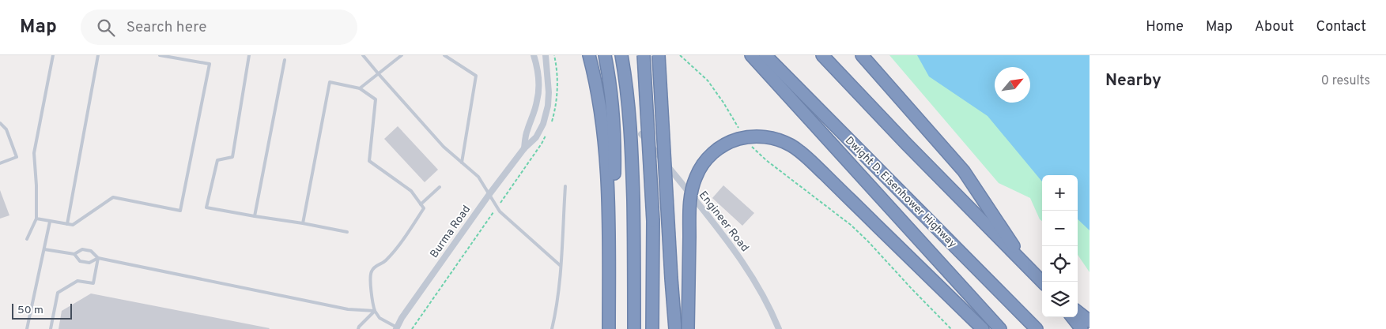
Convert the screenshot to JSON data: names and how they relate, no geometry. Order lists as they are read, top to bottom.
{
  "streets": {
    "highway": ["Dwight D. Eisenhower Highway"],
    "street": ["Engineer Road", "Burma Road"]
  },
  "scale_bar": "50 m",
  "north": "top right",
  "page": {
    "header": "Map",
    "search": "Search here",
    "nav": [
      "Home",
      "Map",
      "About",
      "Contact"
    ],
    "heading": ["Nearby", "0 results"],
    "map_buttons": ["+", "−"],
    "scale": "50 m"
  }
}
